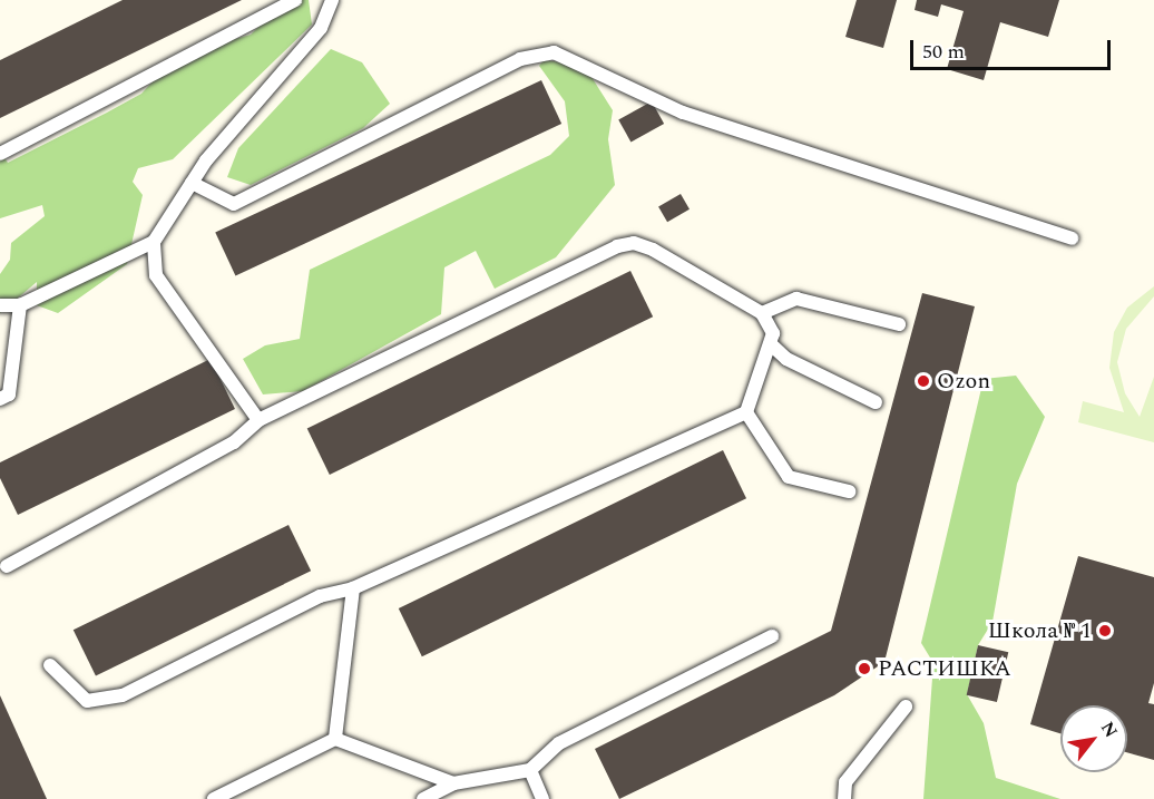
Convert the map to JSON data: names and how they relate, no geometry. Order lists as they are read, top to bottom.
{
  "places": ["Ozon", "Школа № 1", "РАСТИШКА"],
  "scale_bar": "50 m",
  "north": "top right"
}
